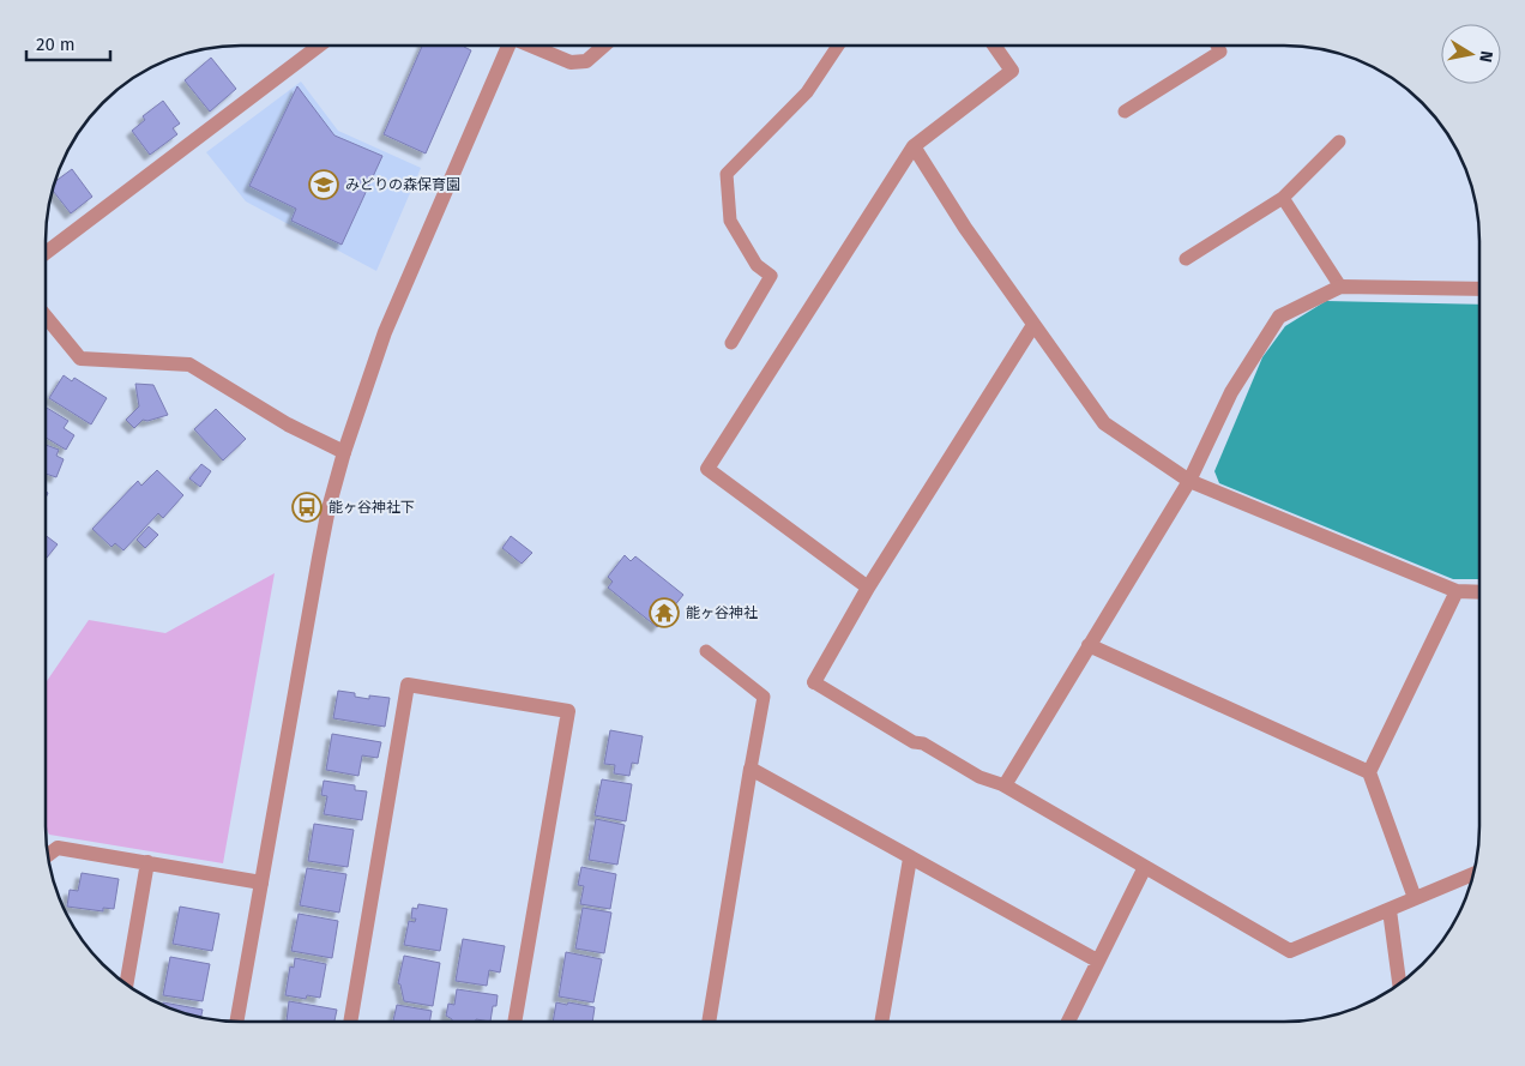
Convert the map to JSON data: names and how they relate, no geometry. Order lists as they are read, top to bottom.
{
  "places": {
    "school or university": ["みどりの森保育園"],
    "bus stop": ["能ヶ谷神社下"],
    "temple": ["能ヶ谷神社"]
  },
  "scale_bar": "20 m",
  "north": "right"
}
